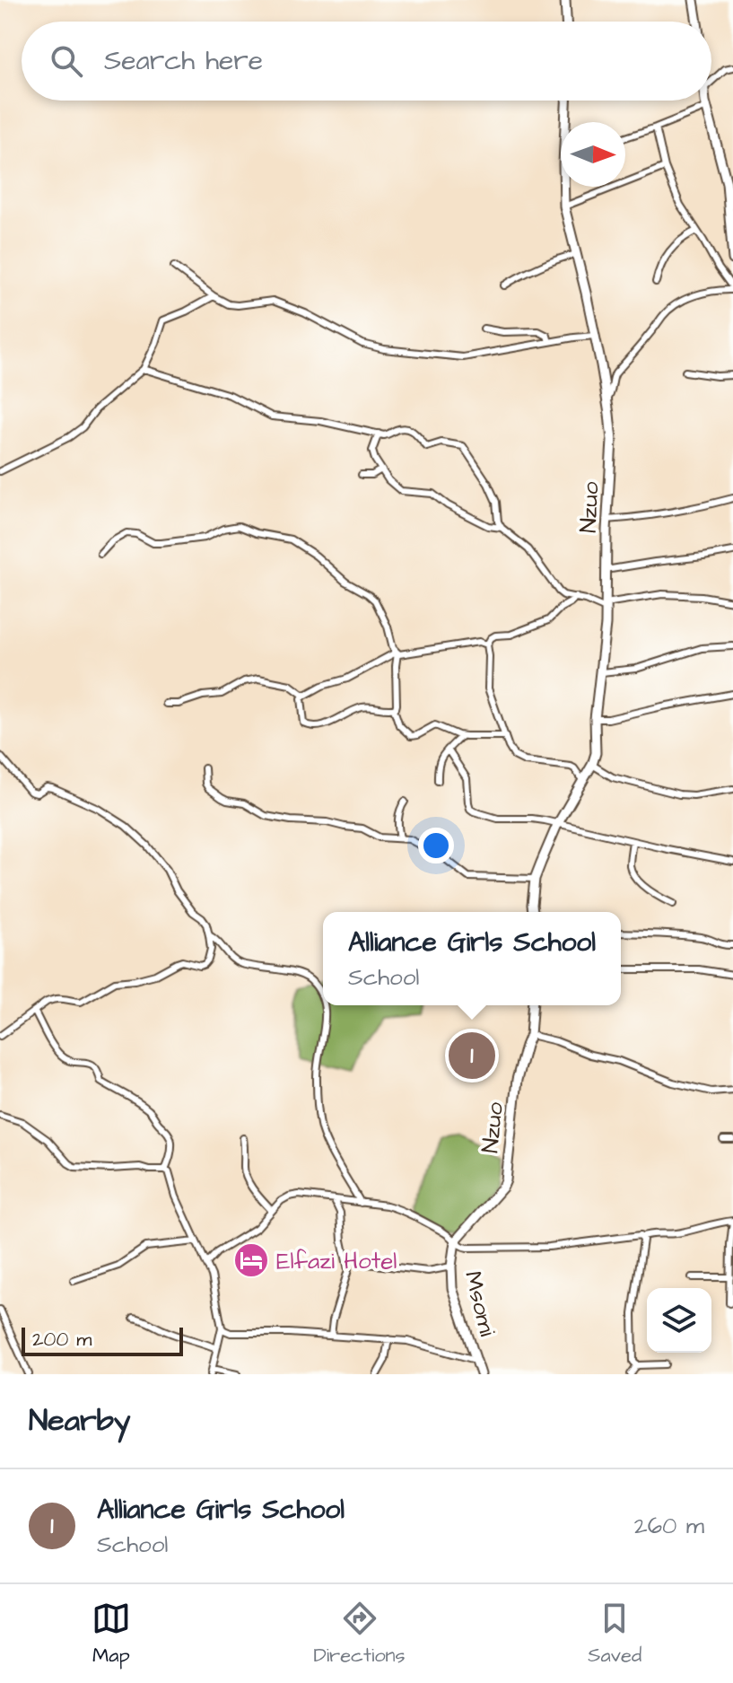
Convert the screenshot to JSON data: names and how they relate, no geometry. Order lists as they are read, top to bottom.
{
  "streets": {
    "street": ["Nzuo", "Msomi"]
  },
  "crossings": [
    ["Nzuo", "Msomi"]
  ],
  "places": {
    "hotel": ["Elfazi Hotel"]
  },
  "scale_bar": "200 m",
  "north": "right",
  "page": {
    "search": "Search here",
    "popup": ["Alliance Girls School", "School"],
    "pins": "1",
    "scale": "200 m",
    "heading": "Nearby",
    "list": [
      {
        "mark": "1",
        "name": "Alliance Girls School",
        "note": "School",
        "value": "260 m"
      }
    ],
    "nav": ["Map", "Directions", "Saved"]
  }
}
